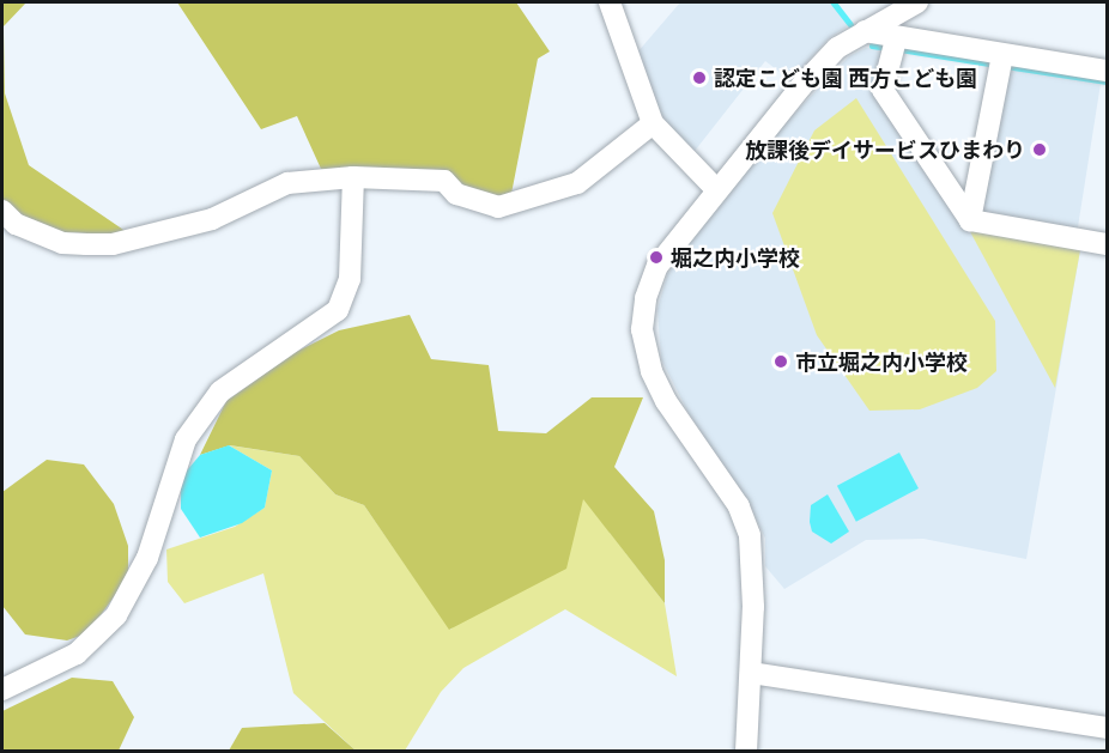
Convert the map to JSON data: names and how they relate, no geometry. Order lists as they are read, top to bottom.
{
  "places": [
    "認定こども園 西方こども園",
    "放課後デイサービスひまわり",
    "堀之内小学校",
    "市立堀之内小学校"
  ]
}
